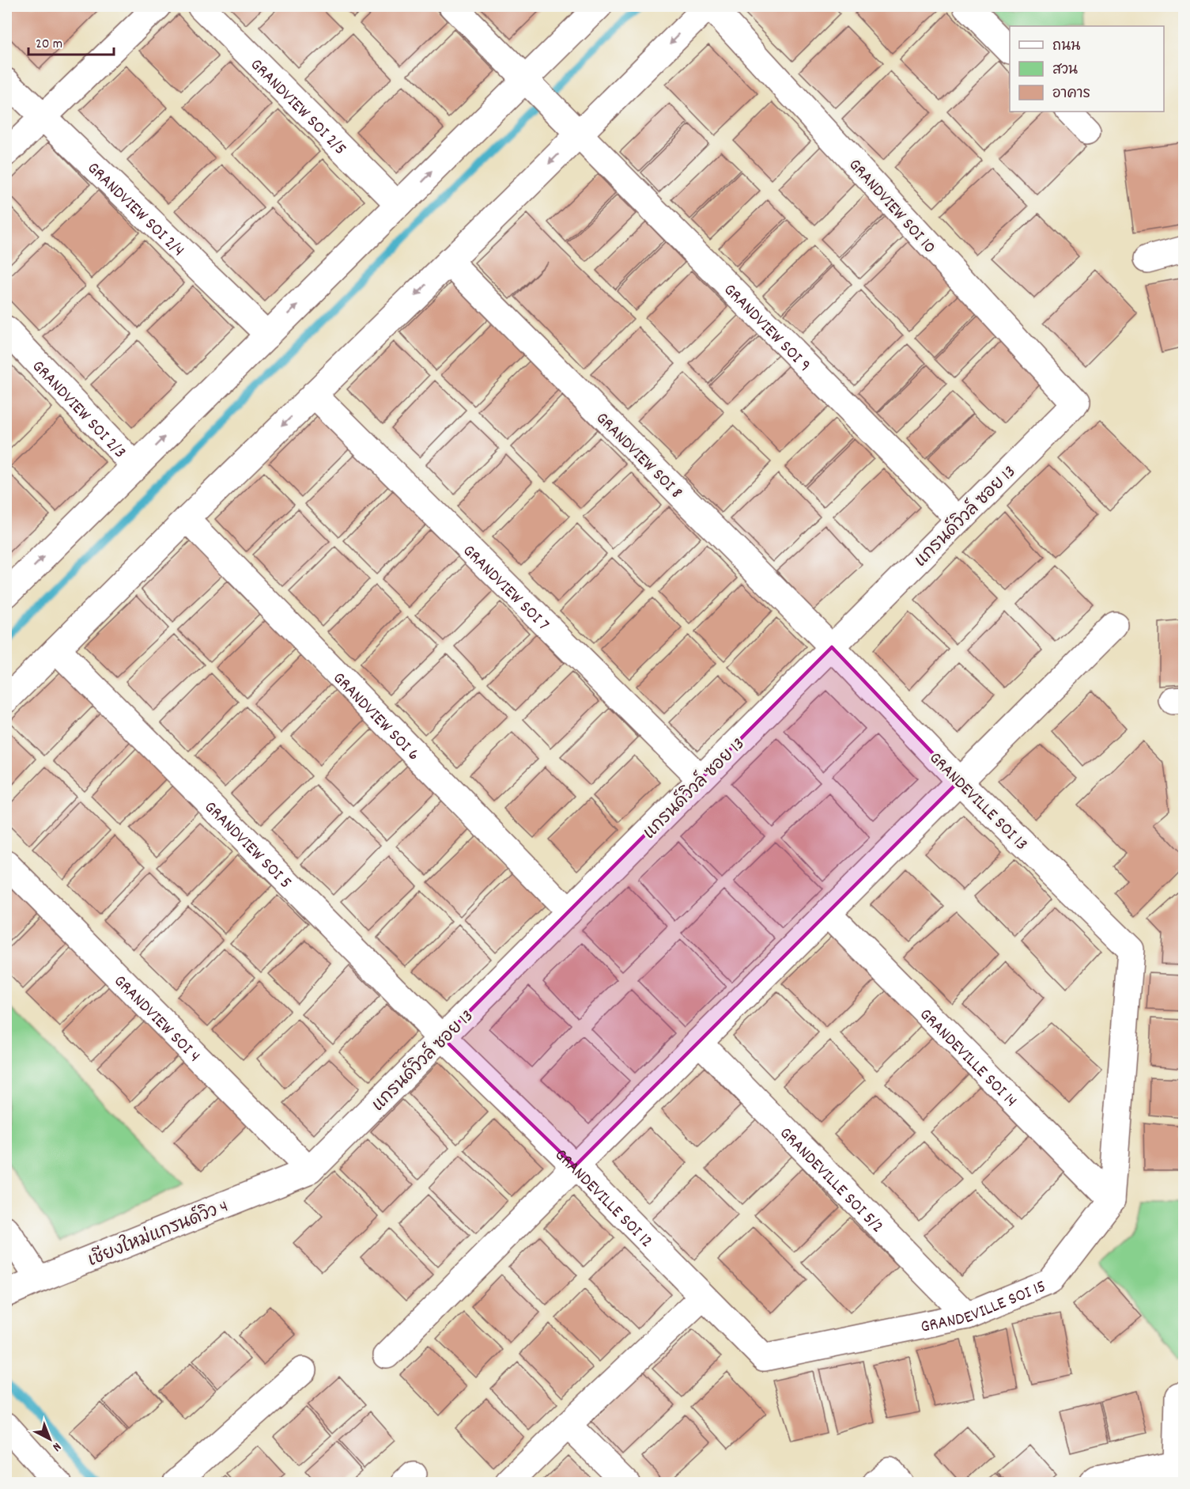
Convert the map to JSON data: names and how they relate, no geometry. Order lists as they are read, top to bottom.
{
  "streets": {
    "street": [
      "GRANDVIEW SOI 2/5",
      "GRANDVIEW SOI 10",
      "GRANDVIEW SOI 2/4",
      "GRANDVIEW SOI 9",
      "GRANDVIEW SOI 2/3",
      "GRANDVIEW SOI 8",
      "แกรนด์วิวล์ ซอย 13",
      "GRANDVIEW SOI 7",
      "GRANDVIEW SOI 6",
      "GRANDEVILLE SOI 13",
      "GRANDVIEW SOI 5",
      "GRANDVIEW SOI 4",
      "GRANDEVILLE SOI 14",
      "GRANDEVILLE SOI 5/2",
      "GRANDEVILLE SOI 12",
      "เชียงใหม่แกรนด์วิว 4",
      "GRANDEVILLE SOI 15"
    ]
  },
  "crossings": [
    ["GRANDVIEW SOI 10", "แกรนด์วิวล์ ซอย 13"],
    ["GRANDVIEW SOI 9", "แกรนด์วิวล์ ซอย 13"],
    ["GRANDVIEW SOI 8", "แกรนด์วิวล์ ซอย 13"],
    ["GRANDVIEW SOI 8", "GRANDEVILLE SOI 13"],
    ["แกรนด์วิวล์ ซอย 13", "GRANDVIEW SOI 7"],
    ["แกรนด์วิวล์ ซอย 13", "GRANDVIEW SOI 6"],
    ["แกรนด์วิวล์ ซอย 13", "GRANDEVILLE SOI 13"],
    ["แกรนด์วิวล์ ซอย 13", "GRANDVIEW SOI 5"],
    ["แกรนด์วิวล์ ซอย 13", "GRANDVIEW SOI 4"],
    ["แกรนด์วิวล์ ซอย 13", "GRANDEVILLE SOI 12"],
    ["แกรนด์วิวล์ ซอย 13", "เชียงใหม่แกรนด์วิว 4"],
    ["GRANDEVILLE SOI 13", "GRANDEVILLE SOI 14"],
    ["GRANDEVILLE SOI 13", "GRANDEVILLE SOI 15"],
    ["GRANDVIEW SOI 5", "GRANDEVILLE SOI 12"],
    ["GRANDVIEW SOI 4", "เชียงใหม่แกรนด์วิว 4"],
    ["GRANDEVILLE SOI 14", "GRANDEVILLE SOI 15"],
    ["GRANDEVILLE SOI 5/2", "GRANDEVILLE SOI 15"],
    ["GRANDEVILLE SOI 12", "GRANDEVILLE SOI 15"]
  ],
  "legend": ["ถนน", "สวน", "อาคาร"],
  "scale_bar": "20 m",
  "north": "bottom right"
}
